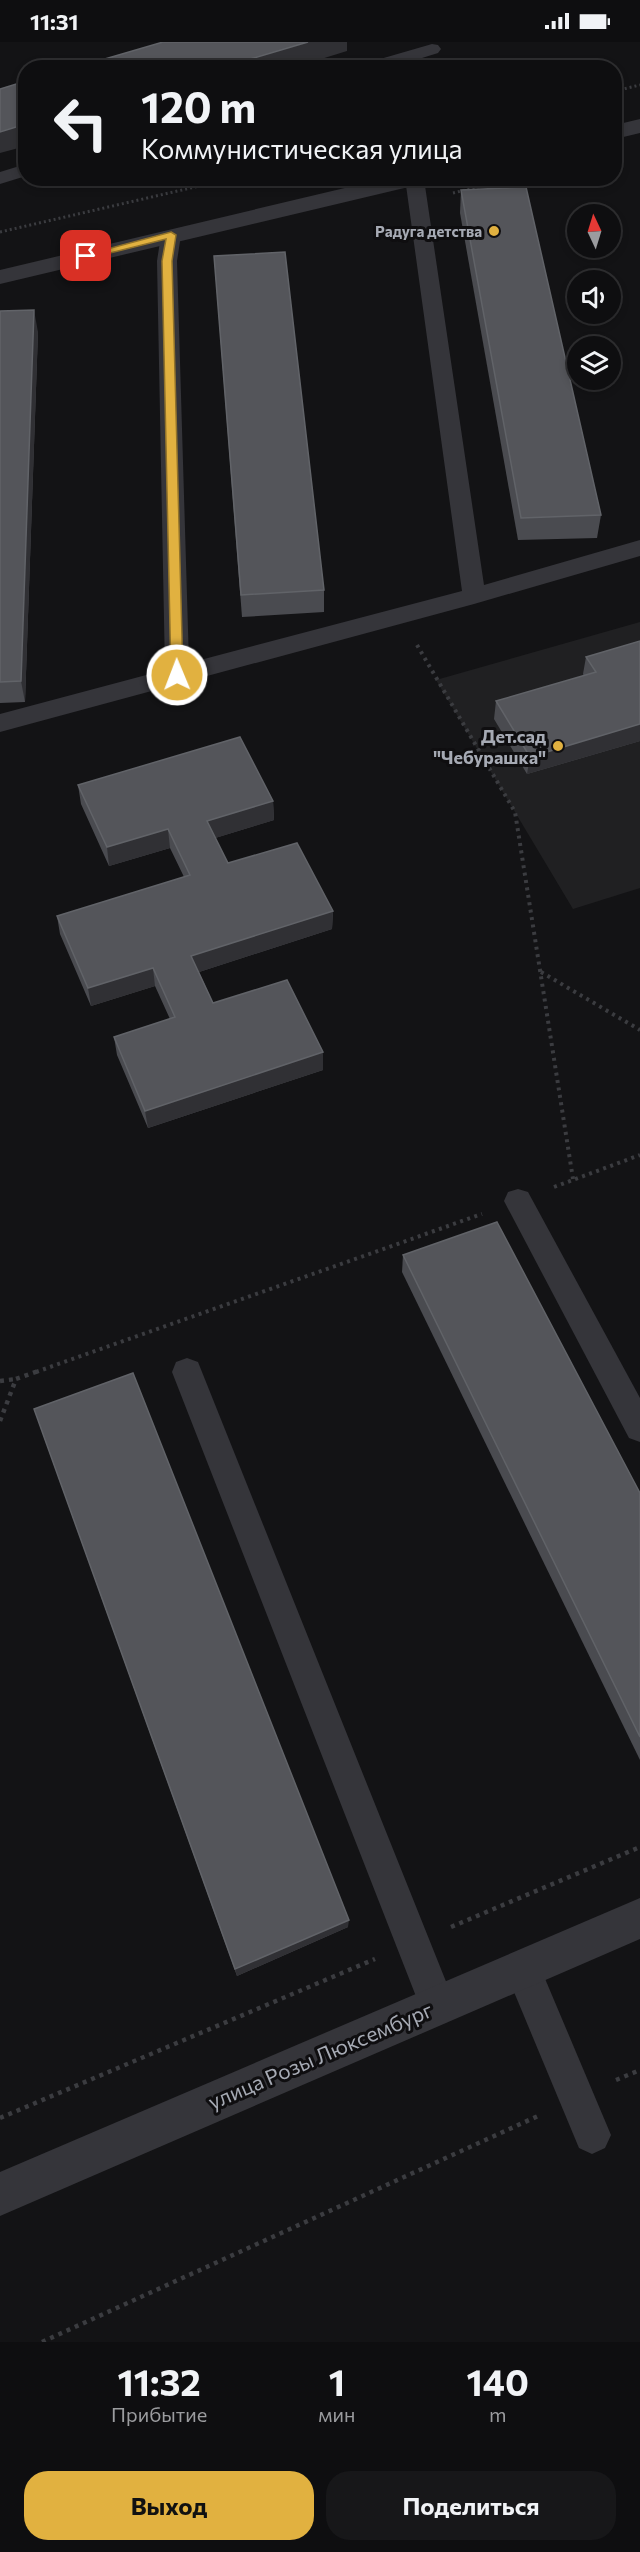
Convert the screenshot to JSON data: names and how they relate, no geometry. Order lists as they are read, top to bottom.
{
  "streets": {
    "street": ["улица Розы Люксембург"]
  },
  "places": ["Радуга детства", "Дет.сад \"Чебурашка\""],
  "north": "top",
  "page": {
    "status": "11:31",
    "turn": ["120 m", "Коммунистическая улица"],
    "eta": [
      "11:32",
      "Прибытие",
      "1",
      "мин",
      "140",
      "m"
    ],
    "buttons": ["Выход", "Поделиться"]
  }
}
